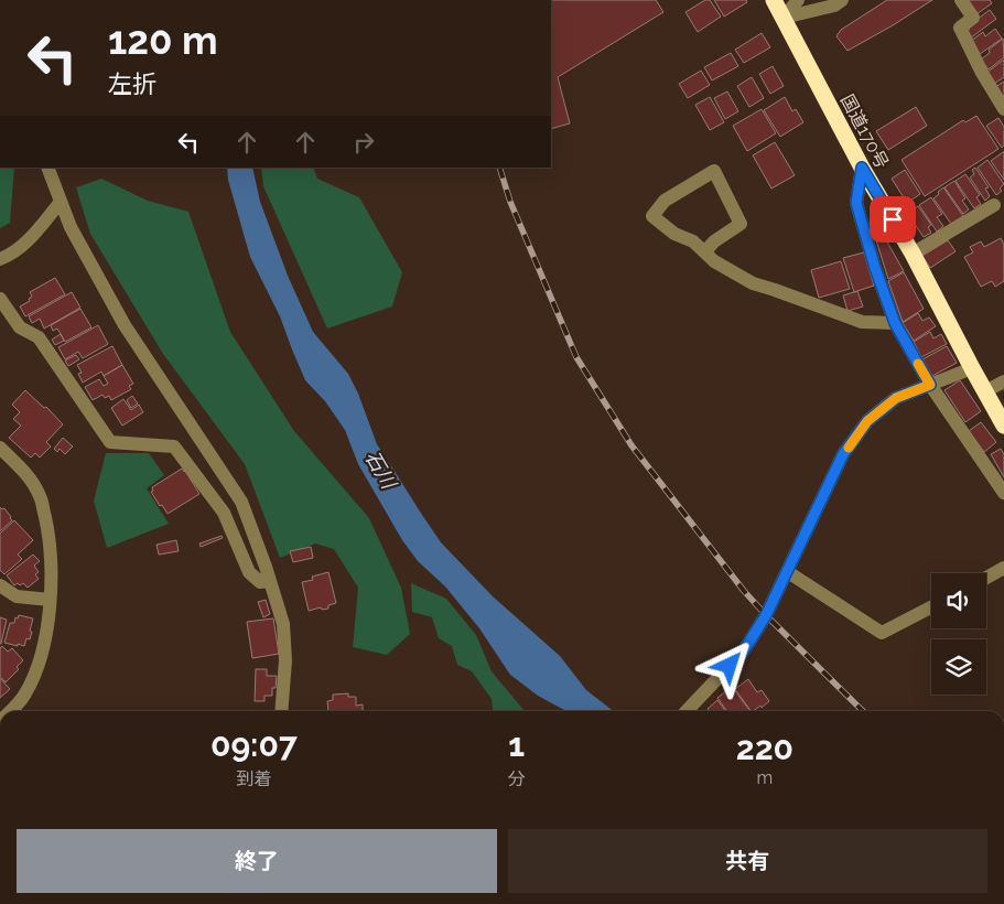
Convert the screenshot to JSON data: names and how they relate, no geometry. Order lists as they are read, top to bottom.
{
  "streets": {
    "highway": ["国道170号"]
  },
  "water": ["石川"],
  "page": {
    "turn": ["120 m", "左折"],
    "eta": [
      "09:07",
      "到着",
      "1",
      "分",
      "220",
      "m"
    ],
    "buttons": ["終了", "共有"]
  }
}
